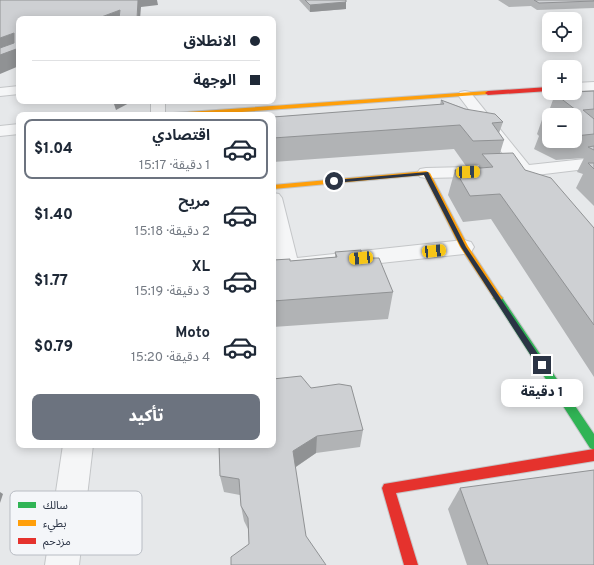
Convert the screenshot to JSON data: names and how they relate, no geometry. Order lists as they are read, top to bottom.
{
  "legend": ["سالك", "بطيء", "مزدحم"],
  "page": {
    "map_buttons": ["+", "−"],
    "banner": ["الانطلاق", "الوجهة"],
    "list": [
      {
        "name": "اقتصادي",
        "note": "1 دقيقة · 15:17",
        "value": "$1.04"
      },
      {
        "name": "مريح",
        "note": "2 دقيقة · 15:18",
        "value": "$1.40"
      },
      {
        "name": "XL",
        "note": "3 دقيقة · 15:19",
        "value": "$1.77"
      },
      {
        "name": "Moto",
        "note": "4 دقيقة · 15:20",
        "value": "$0.79"
      }
    ],
    "bubble": "1 دقيقة",
    "buttons": "تأكيد"
  }
}
